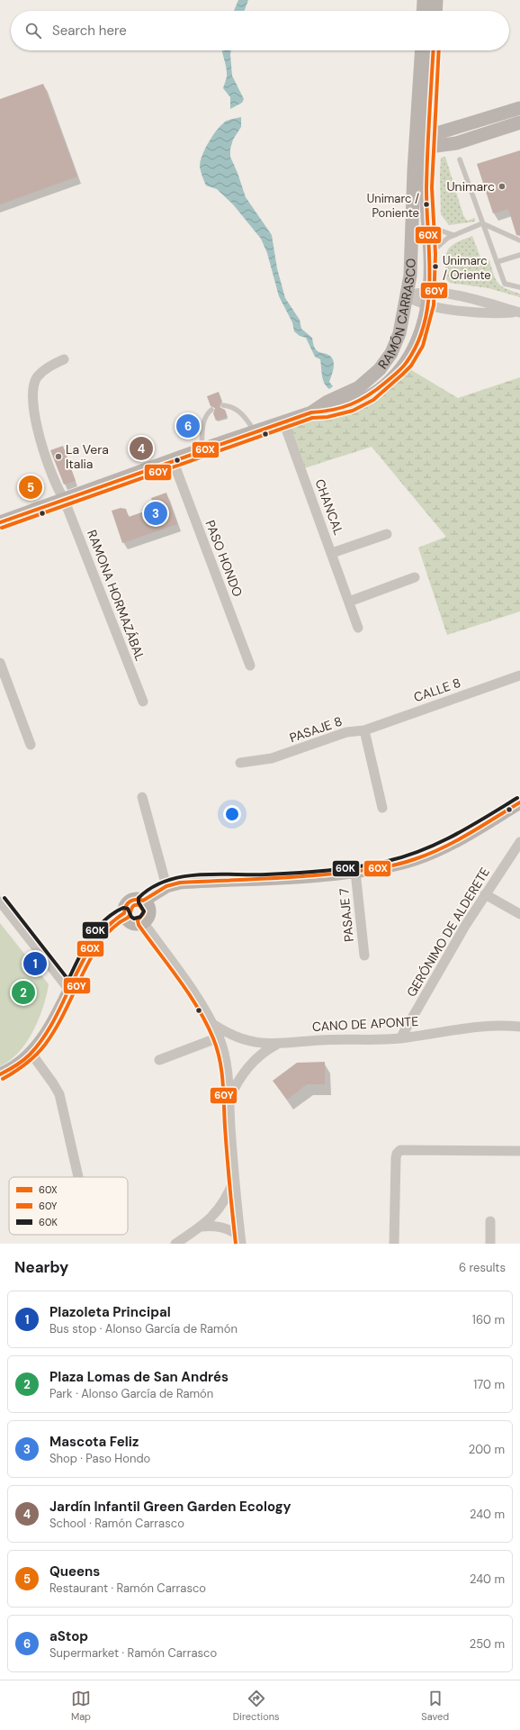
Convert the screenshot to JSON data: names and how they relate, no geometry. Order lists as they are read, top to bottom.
{
  "streets": {
    "main road": ["RAMÓN CARRASCO"],
    "street": [
      "CHANCAL",
      "PASO HONDO",
      "RAMONA HORMAZÁBAL",
      "CALLE 8",
      "PASAJE 8",
      "PASAJE 7",
      "GERÓNIMO DE ALDERETE",
      "CANO DE APONTE"
    ]
  },
  "crossings": [
    ["RAMÓN CARRASCO", "CHANCAL"],
    ["RAMÓN CARRASCO", "PASO HONDO"],
    ["RAMÓN CARRASCO", "RAMONA HORMAZÁBAL"],
    ["CALLE 8", "PASAJE 8"],
    ["GERÓNIMO DE ALDERETE", "CANO DE APONTE"]
  ],
  "places": [
    "Unimarc",
    "Unimarc / Poniente",
    "Unimarc / Oriente",
    "La Vera Italia"
  ],
  "lines": ["transit line 60X", "transit line 60Y", "transit line 60K"],
  "legend": ["60X", "60Y", "60K"],
  "page": {
    "search": "Search here",
    "pins": [
      "6",
      "4",
      "5",
      "3",
      "1",
      "2"
    ],
    "heading": ["Nearby", "6 results"],
    "list": [
      {
        "mark": "1",
        "name": "Plazoleta Principal",
        "note": "Bus stop · Alonso García de Ramón",
        "value": "160 m"
      },
      {
        "mark": "2",
        "name": "Plaza Lomas de San Andrés",
        "note": "Park · Alonso García de Ramón",
        "value": "170 m"
      },
      {
        "mark": "3",
        "name": "Mascota Feliz",
        "note": "Shop · Paso Hondo",
        "value": "200 m"
      },
      {
        "mark": "4",
        "name": "Jardín Infantil Green Garden Ecology",
        "note": "School · Ramón Carrasco",
        "value": "240 m"
      },
      {
        "mark": "5",
        "name": "Queens",
        "note": "Restaurant · Ramón Carrasco",
        "value": "240 m"
      },
      {
        "mark": "6",
        "name": "aStop",
        "note": "Supermarket · Ramón Carrasco",
        "value": "250 m"
      }
    ],
    "nav": ["Map", "Directions", "Saved"]
  }
}
